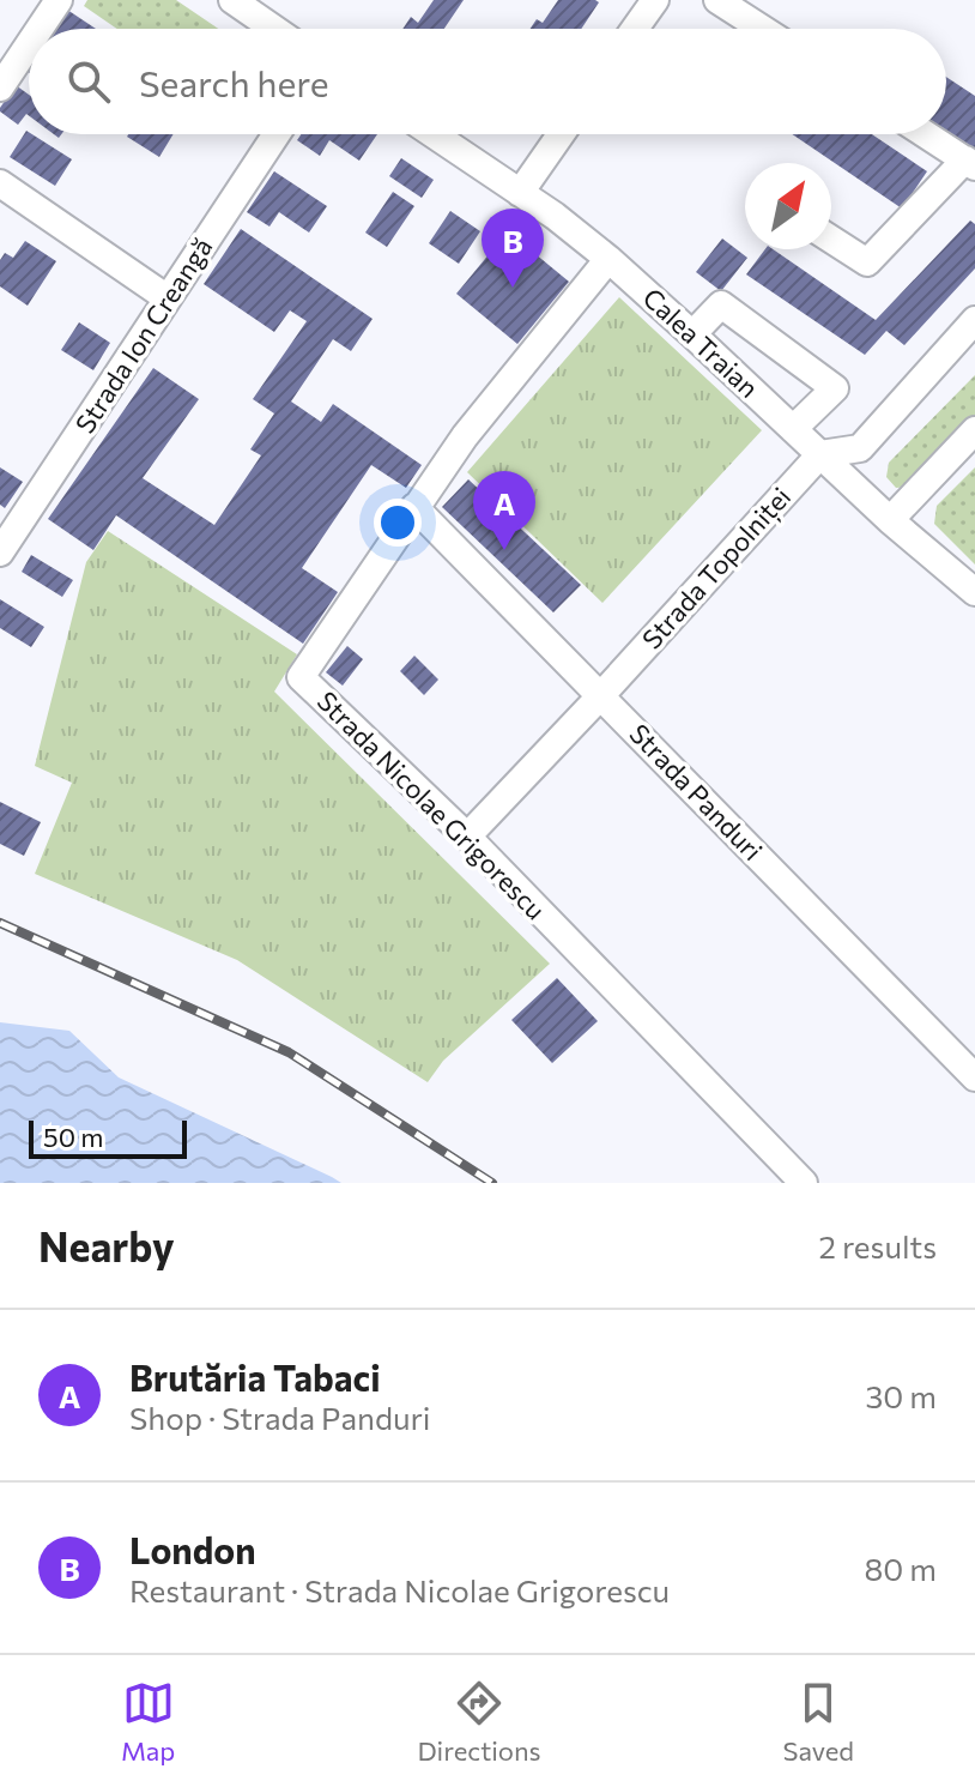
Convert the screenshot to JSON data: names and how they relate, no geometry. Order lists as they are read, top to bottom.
{
  "streets": {
    "street": [
      "Strada Ion Creangă",
      "Calea Traian",
      "Strada Topolniței",
      "Strada Panduri",
      "Strada Nicolae Grigorescu"
    ]
  },
  "crossings": [
    ["Calea Traian", "Strada Topolniței"],
    ["Calea Traian", "Strada Nicolae Grigorescu"],
    ["Strada Topolniței", "Strada Panduri"],
    ["Strada Topolniței", "Strada Nicolae Grigorescu"],
    ["Strada Panduri", "Strada Nicolae Grigorescu"]
  ],
  "scale_bar": "50 m",
  "north": "top right",
  "page": {
    "search": "Search here",
    "pins": ["B", "A"],
    "scale": "50 m",
    "heading": ["Nearby", "2 results"],
    "list": [
      {
        "mark": "A",
        "name": "Brutăria Tabaci",
        "note": "Shop · Strada Panduri",
        "value": "30 m"
      },
      {
        "mark": "B",
        "name": "London",
        "note": "Restaurant · Strada Nicolae Grigorescu",
        "value": "80 m"
      }
    ],
    "nav": ["Map", "Directions", "Saved"]
  }
}
